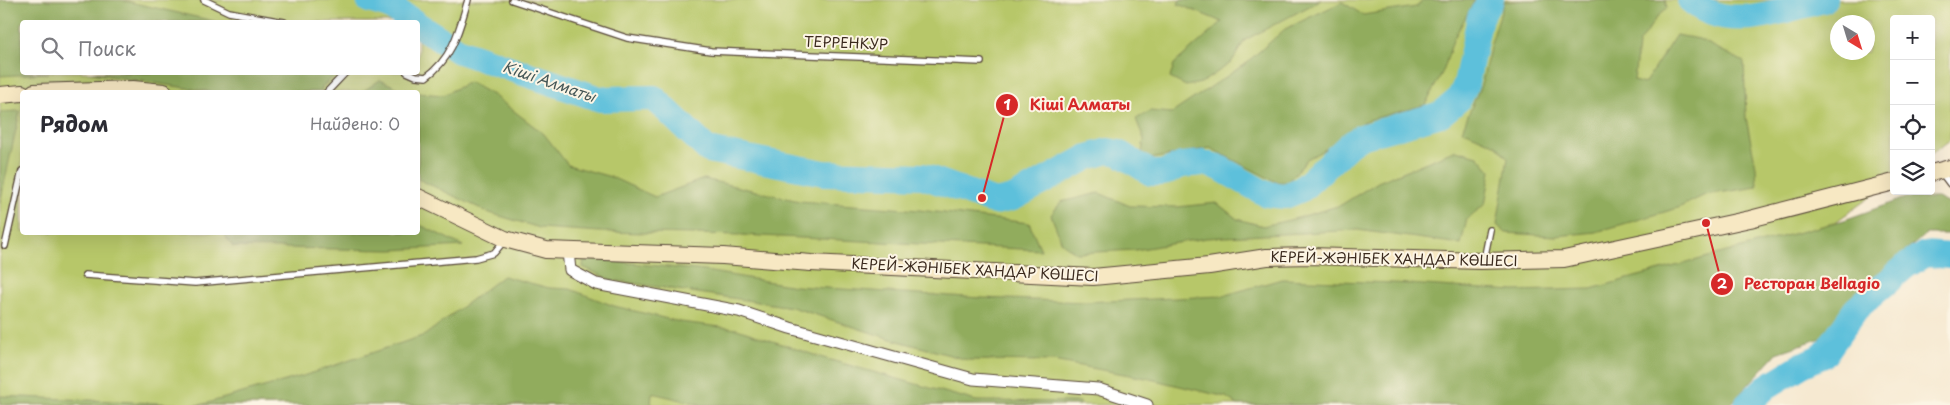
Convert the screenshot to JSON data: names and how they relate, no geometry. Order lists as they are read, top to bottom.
{
  "streets": {
    "main road": ["КЕРЕЙ-ЖӘНІБЕК ХАНДАР КӨШЕСІ"],
    "lane": ["ТЕРРЕНКУР"]
  },
  "water": ["Кіші Алматы"],
  "places": ["Кіші Алматы", "Ресторан Bellagio"],
  "north": "bottom right",
  "page": {
    "map_buttons": ["+", "−"],
    "search": "Поиск",
    "heading": ["Рядом", "Найдено: 0"]
  }
}
